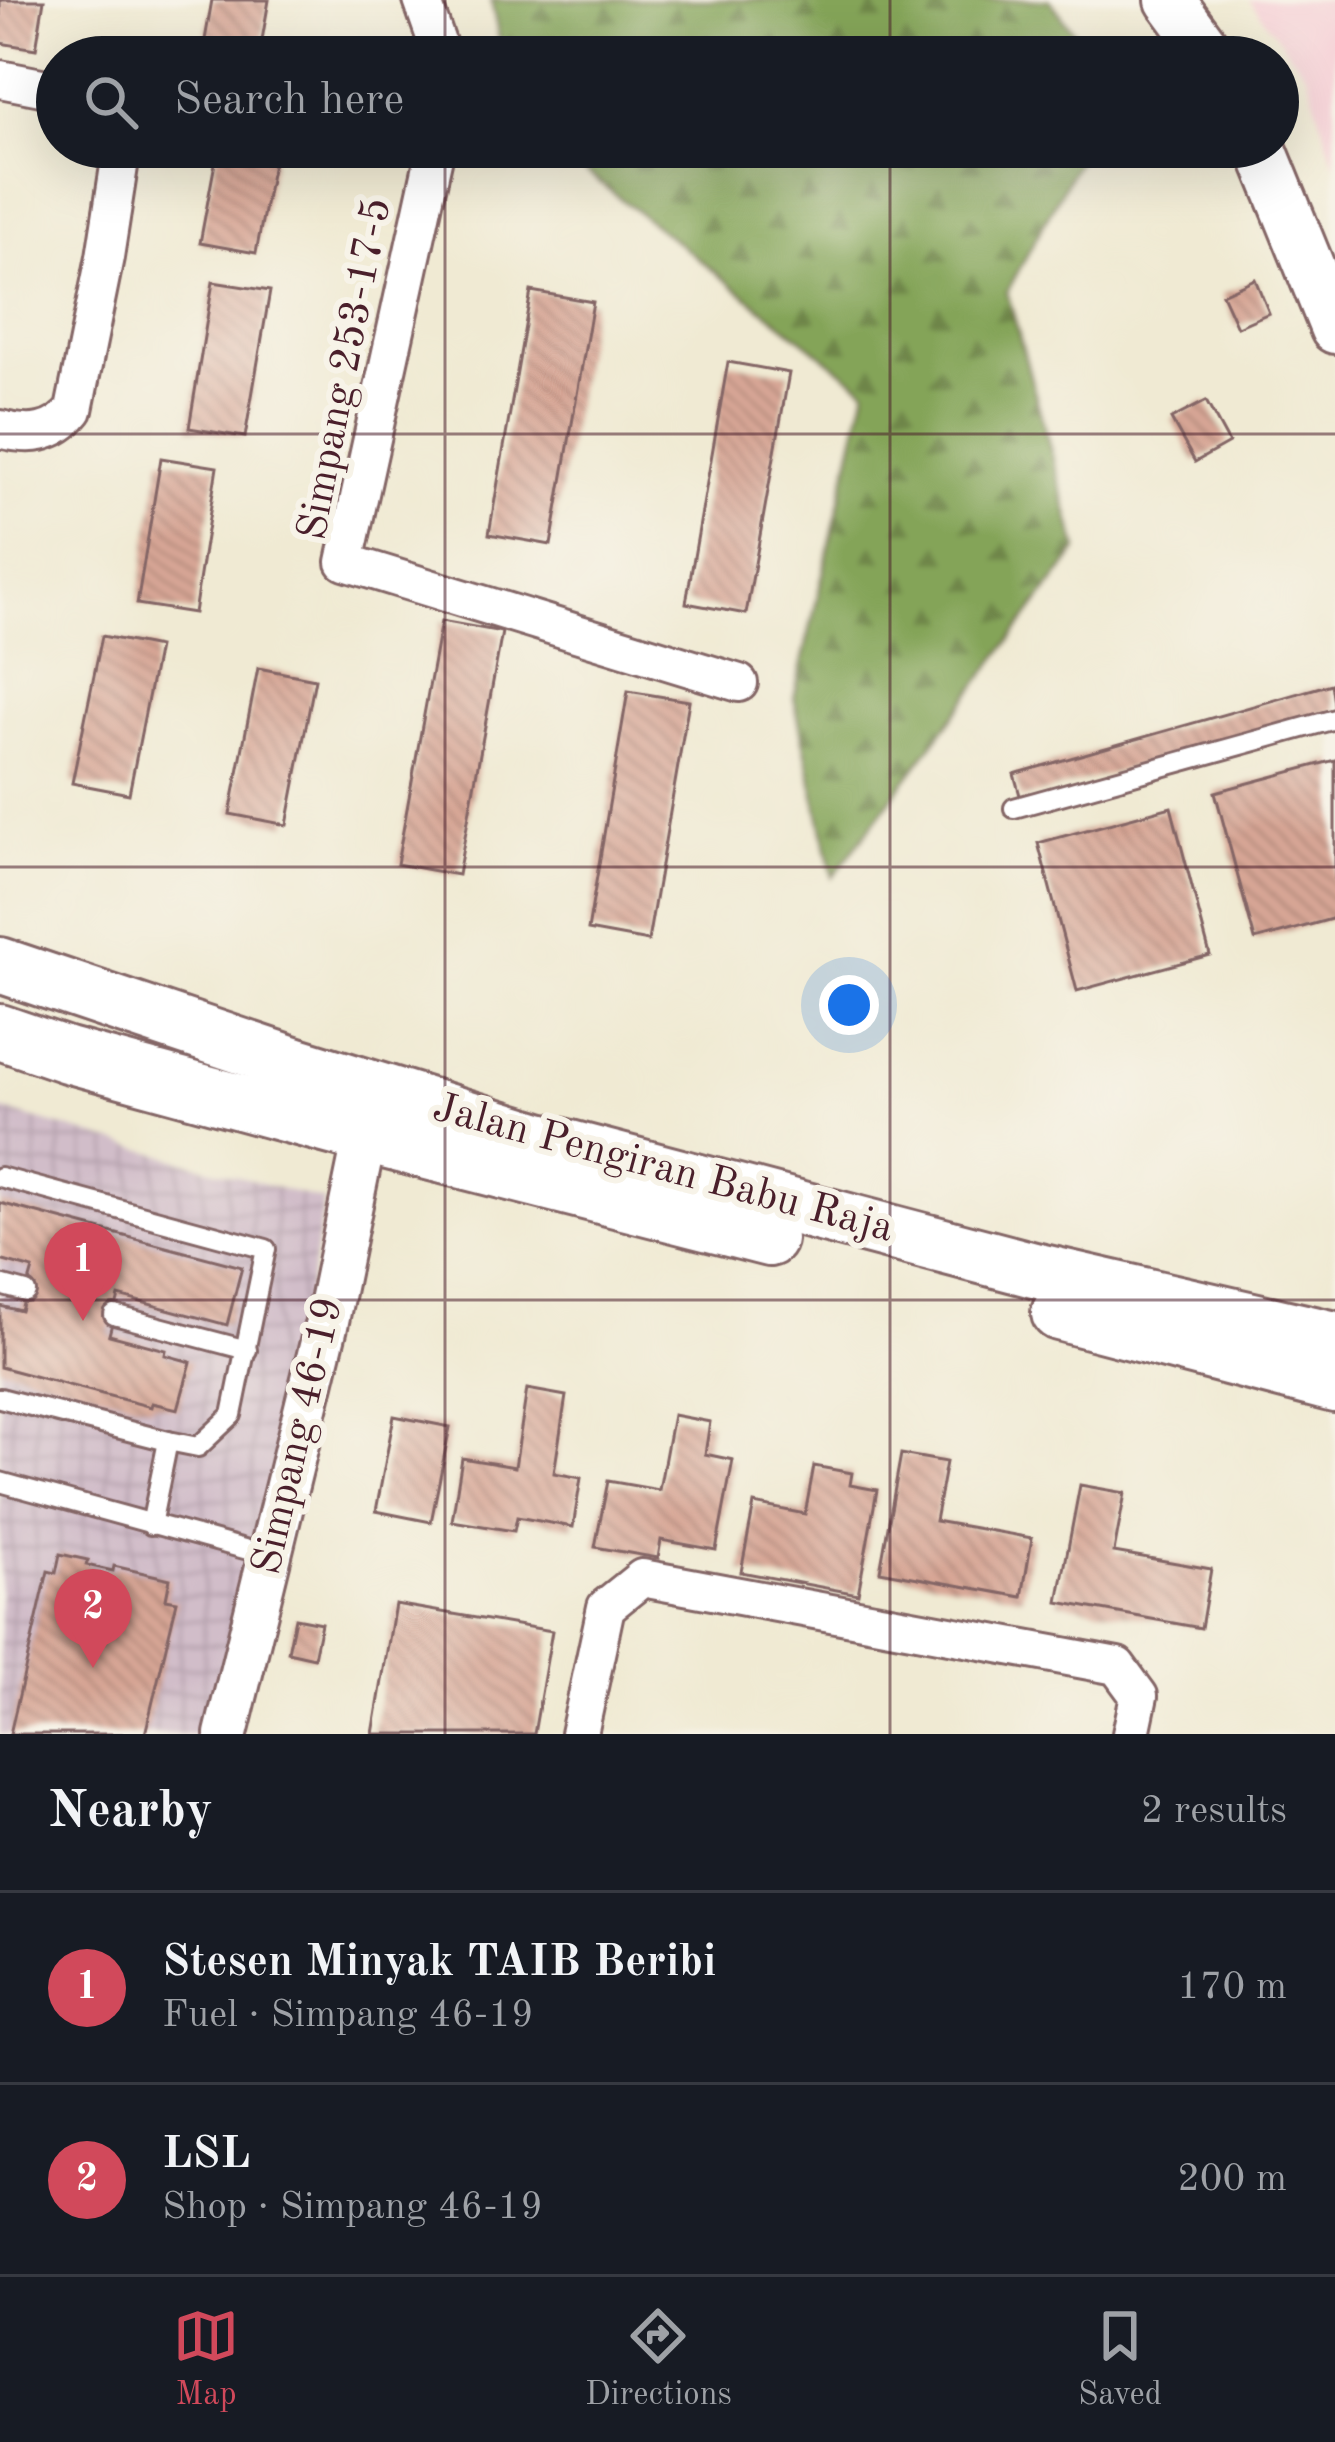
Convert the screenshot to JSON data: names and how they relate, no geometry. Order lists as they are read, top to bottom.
{
  "streets": {
    "main road": ["Jalan Pengiran Babu Raja"],
    "street": ["Simpang 253-17-5", "Simpang 46-19"]
  },
  "crossings": [
    ["Jalan Pengiran Babu Raja", "Simpang 46-19"]
  ],
  "page": {
    "search": "Search here",
    "pins": ["1", "2"],
    "heading": ["Nearby", "2 results"],
    "list": [
      {
        "mark": "1",
        "name": "Stesen Minyak TAIB Beribi",
        "note": "Fuel · Simpang 46-19",
        "value": "170 m"
      },
      {
        "mark": "2",
        "name": "LSL",
        "note": "Shop · Simpang 46-19",
        "value": "200 m"
      }
    ],
    "nav": ["Map", "Directions", "Saved"]
  }
}
